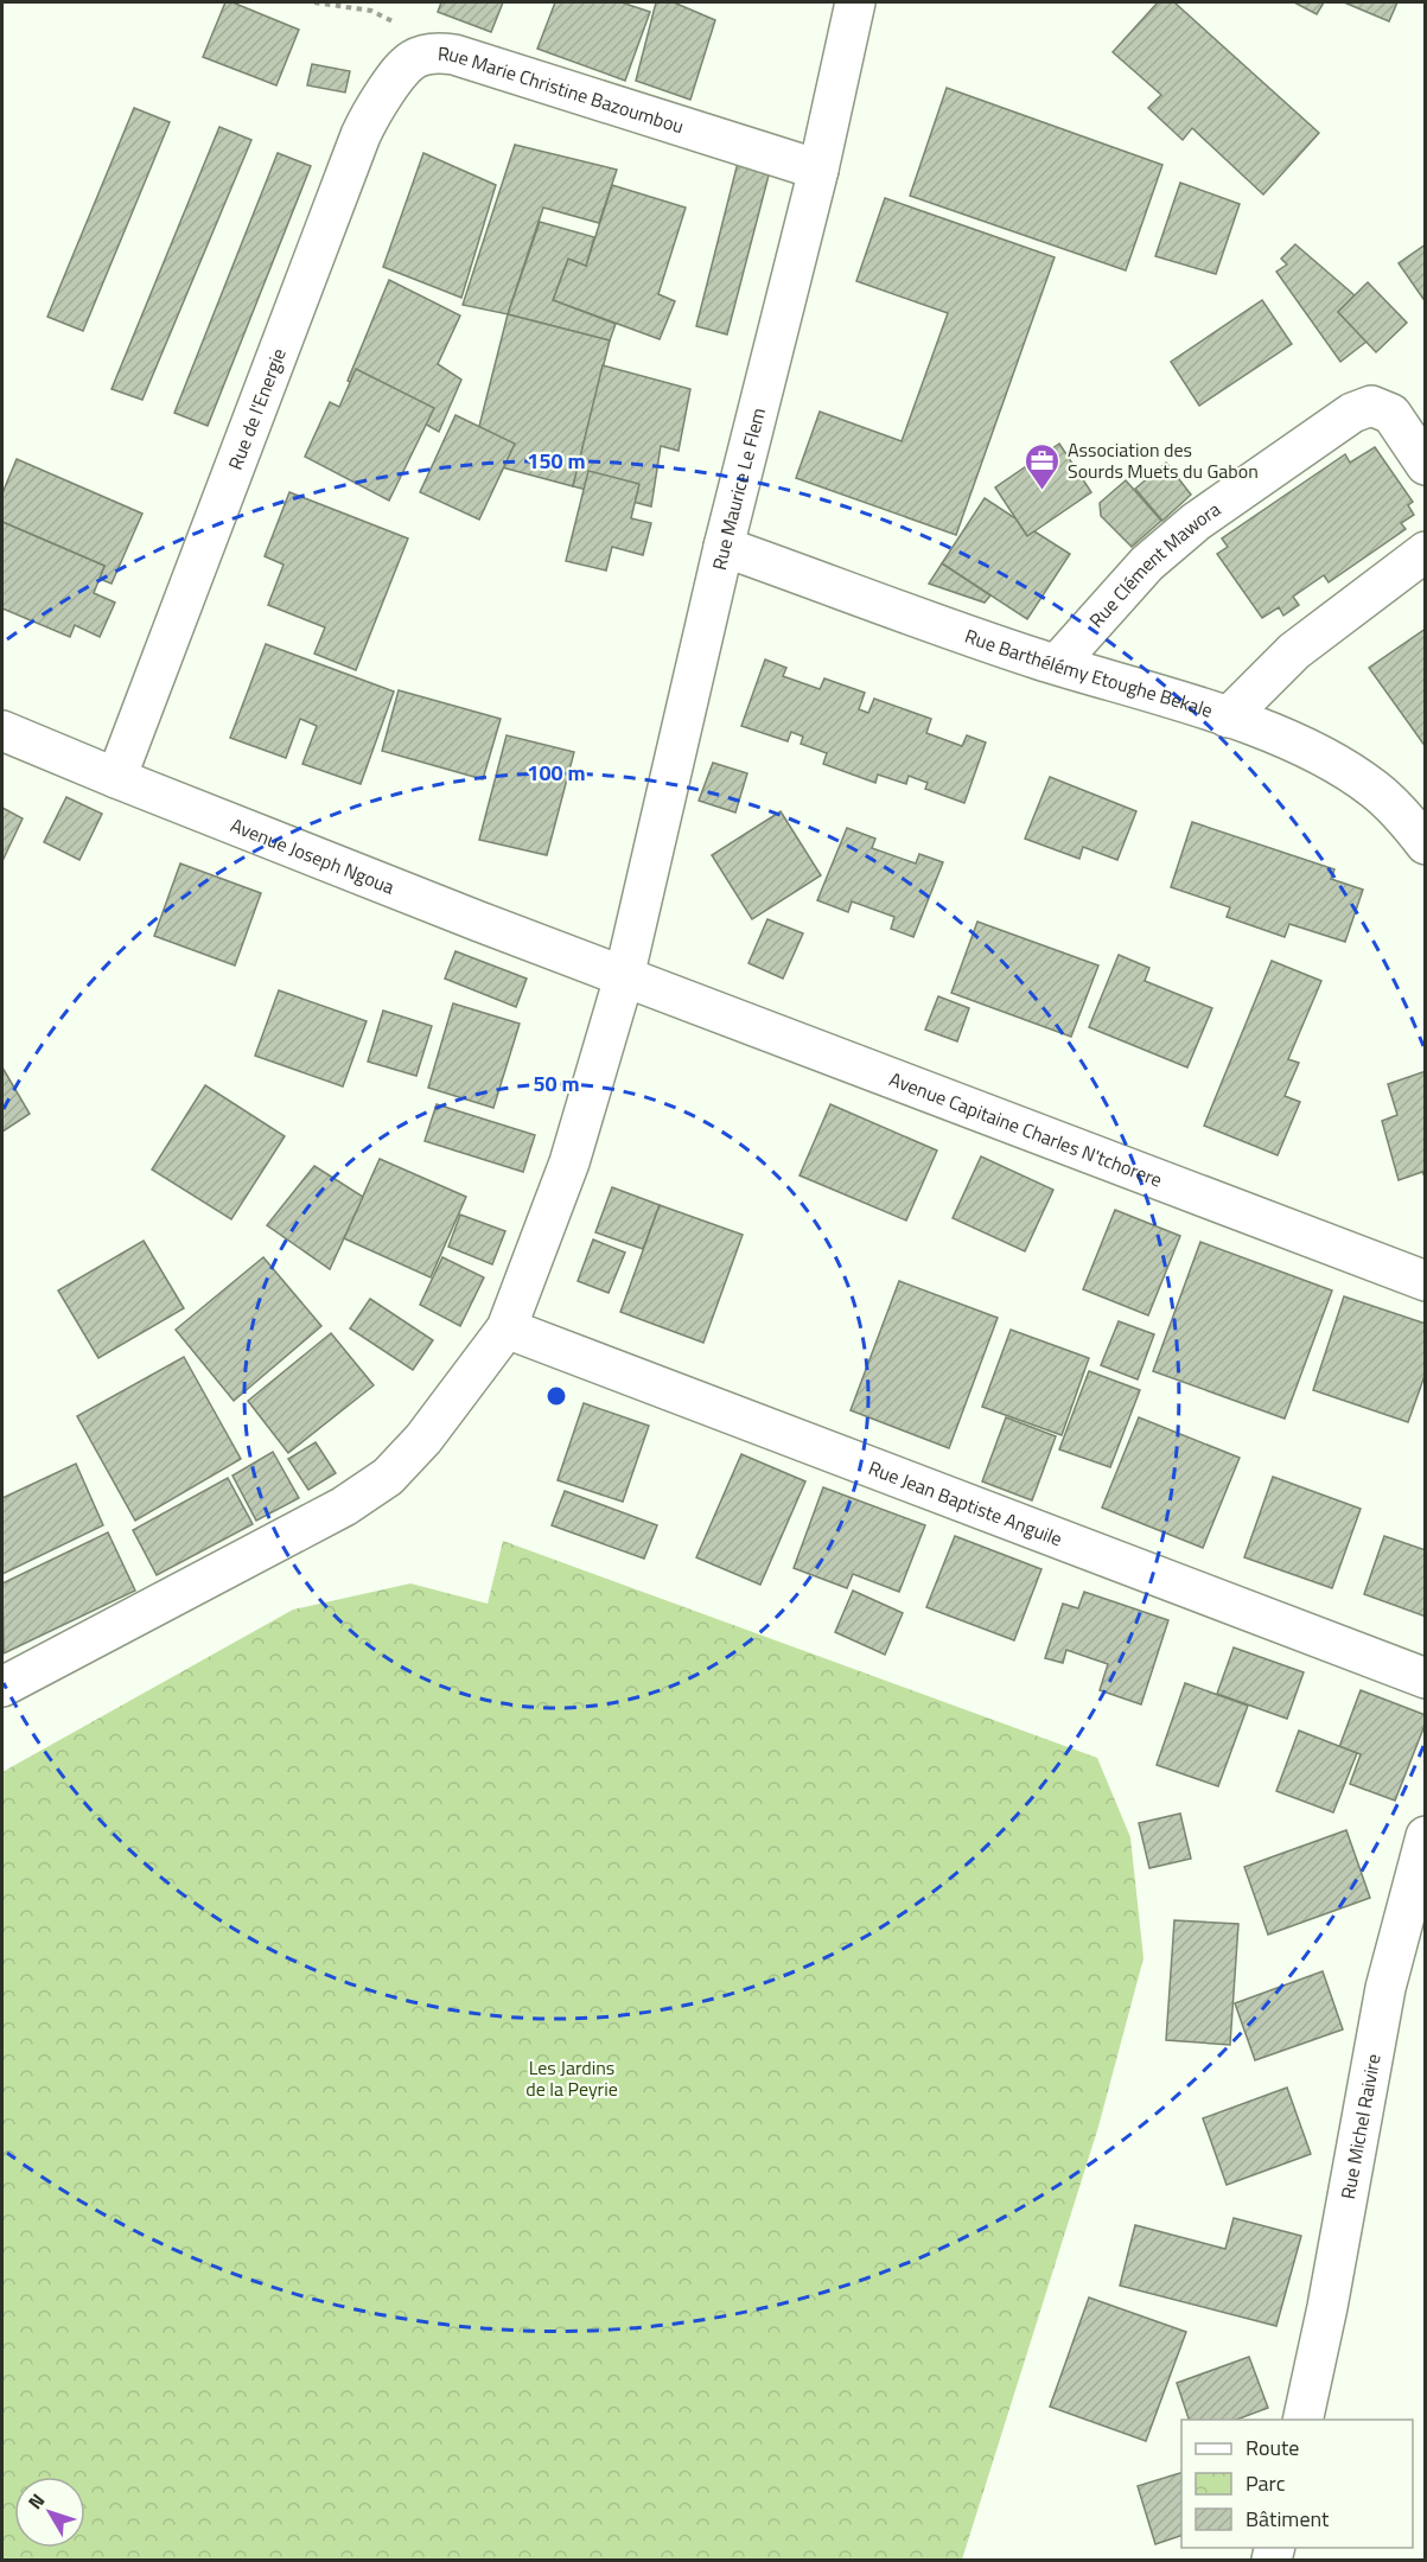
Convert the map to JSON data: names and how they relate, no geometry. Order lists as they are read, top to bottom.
{
  "streets": {
    "street": [
      "Rue Marie Christine Bazoumbou",
      "Rue de l'Energie",
      "Rue Maurice Le Flem",
      "Rue Clément Mawora",
      "Rue Barthélémy Etoughe Bekale",
      "Avenue Joseph Ngoua",
      "Avenue Capitaine Charles N'tchorere",
      "Rue Jean Baptiste Anguile",
      "Rue Michel Raivire"
    ]
  },
  "crossings": [
    ["Rue Marie Christine Bazoumbou", "Rue de l'Energie"],
    ["Rue Marie Christine Bazoumbou", "Rue Maurice Le Flem"],
    ["Rue de l'Energie", "Avenue Joseph Ngoua"],
    ["Rue Maurice Le Flem", "Rue Barthélémy Etoughe Bekale"],
    ["Rue Maurice Le Flem", "Avenue Joseph Ngoua"],
    ["Rue Maurice Le Flem", "Avenue Capitaine Charles N'tchorere"],
    ["Rue Maurice Le Flem", "Rue Jean Baptiste Anguile"],
    ["Rue Clément Mawora", "Rue Barthélémy Etoughe Bekale"],
    ["Avenue Joseph Ngoua", "Avenue Capitaine Charles N'tchorere"]
  ],
  "parks": ["Les Jardins de la Peyrie"],
  "places": {
    "office": ["Association des Sourds Muets du Gabon"]
  },
  "legend": ["Route", "Parc", "Bâtiment"],
  "north": "top left",
  "rings": ["150 m", "100 m", "50 m"]
}
